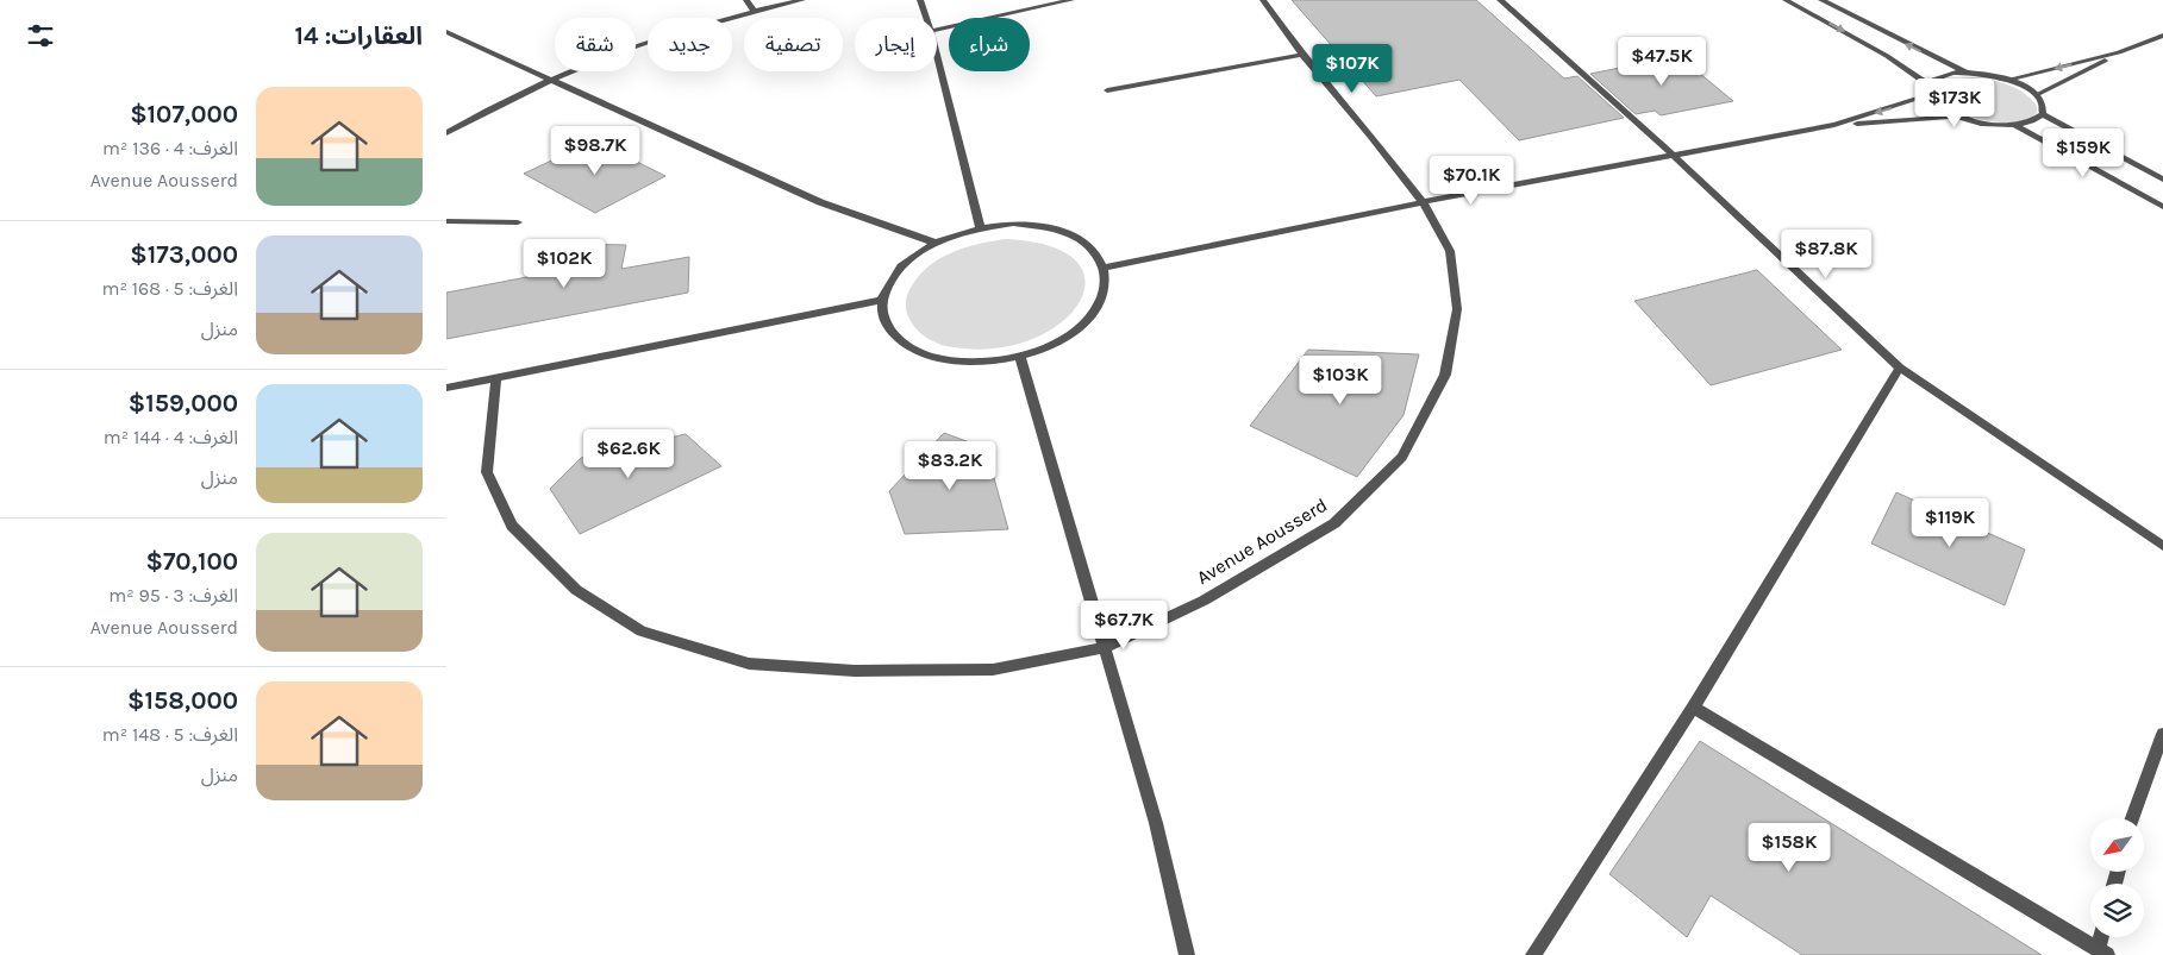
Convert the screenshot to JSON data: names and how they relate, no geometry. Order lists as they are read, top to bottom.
{
  "streets": {
    "street": ["Avenue Aousserd"]
  },
  "north": "bottom left",
  "page": {
    "heading": "العقارات: 14",
    "chip": [
      "شراء",
      "إيجار",
      "تصفية",
      "جديد",
      "شقة"
    ],
    "price": [
      "$47.5K",
      "$107K",
      "$173K",
      "$98.7K",
      "$159K",
      "$70.1K",
      "$87.8K",
      "$102K",
      "$103K",
      "$62.6K",
      "$83.2K",
      "$119K",
      "$67.7K",
      "$158K"
    ],
    "list": [
      {
        "name": "$107,000",
        "note": "الغرف: 4 · 136 m² · Avenue Aousserd"
      },
      {
        "name": "$173,000",
        "note": "الغرف: 5 · 168 m² · منزل"
      },
      {
        "name": "$159,000",
        "note": "الغرف: 4 · 144 m² · منزل"
      },
      {
        "name": "$70,100",
        "note": "الغرف: 3 · 95 m² · Avenue Aousserd"
      },
      {
        "name": "$158,000",
        "note": "الغرف: 5 · 148 m² · منزل"
      }
    ]
  }
}
